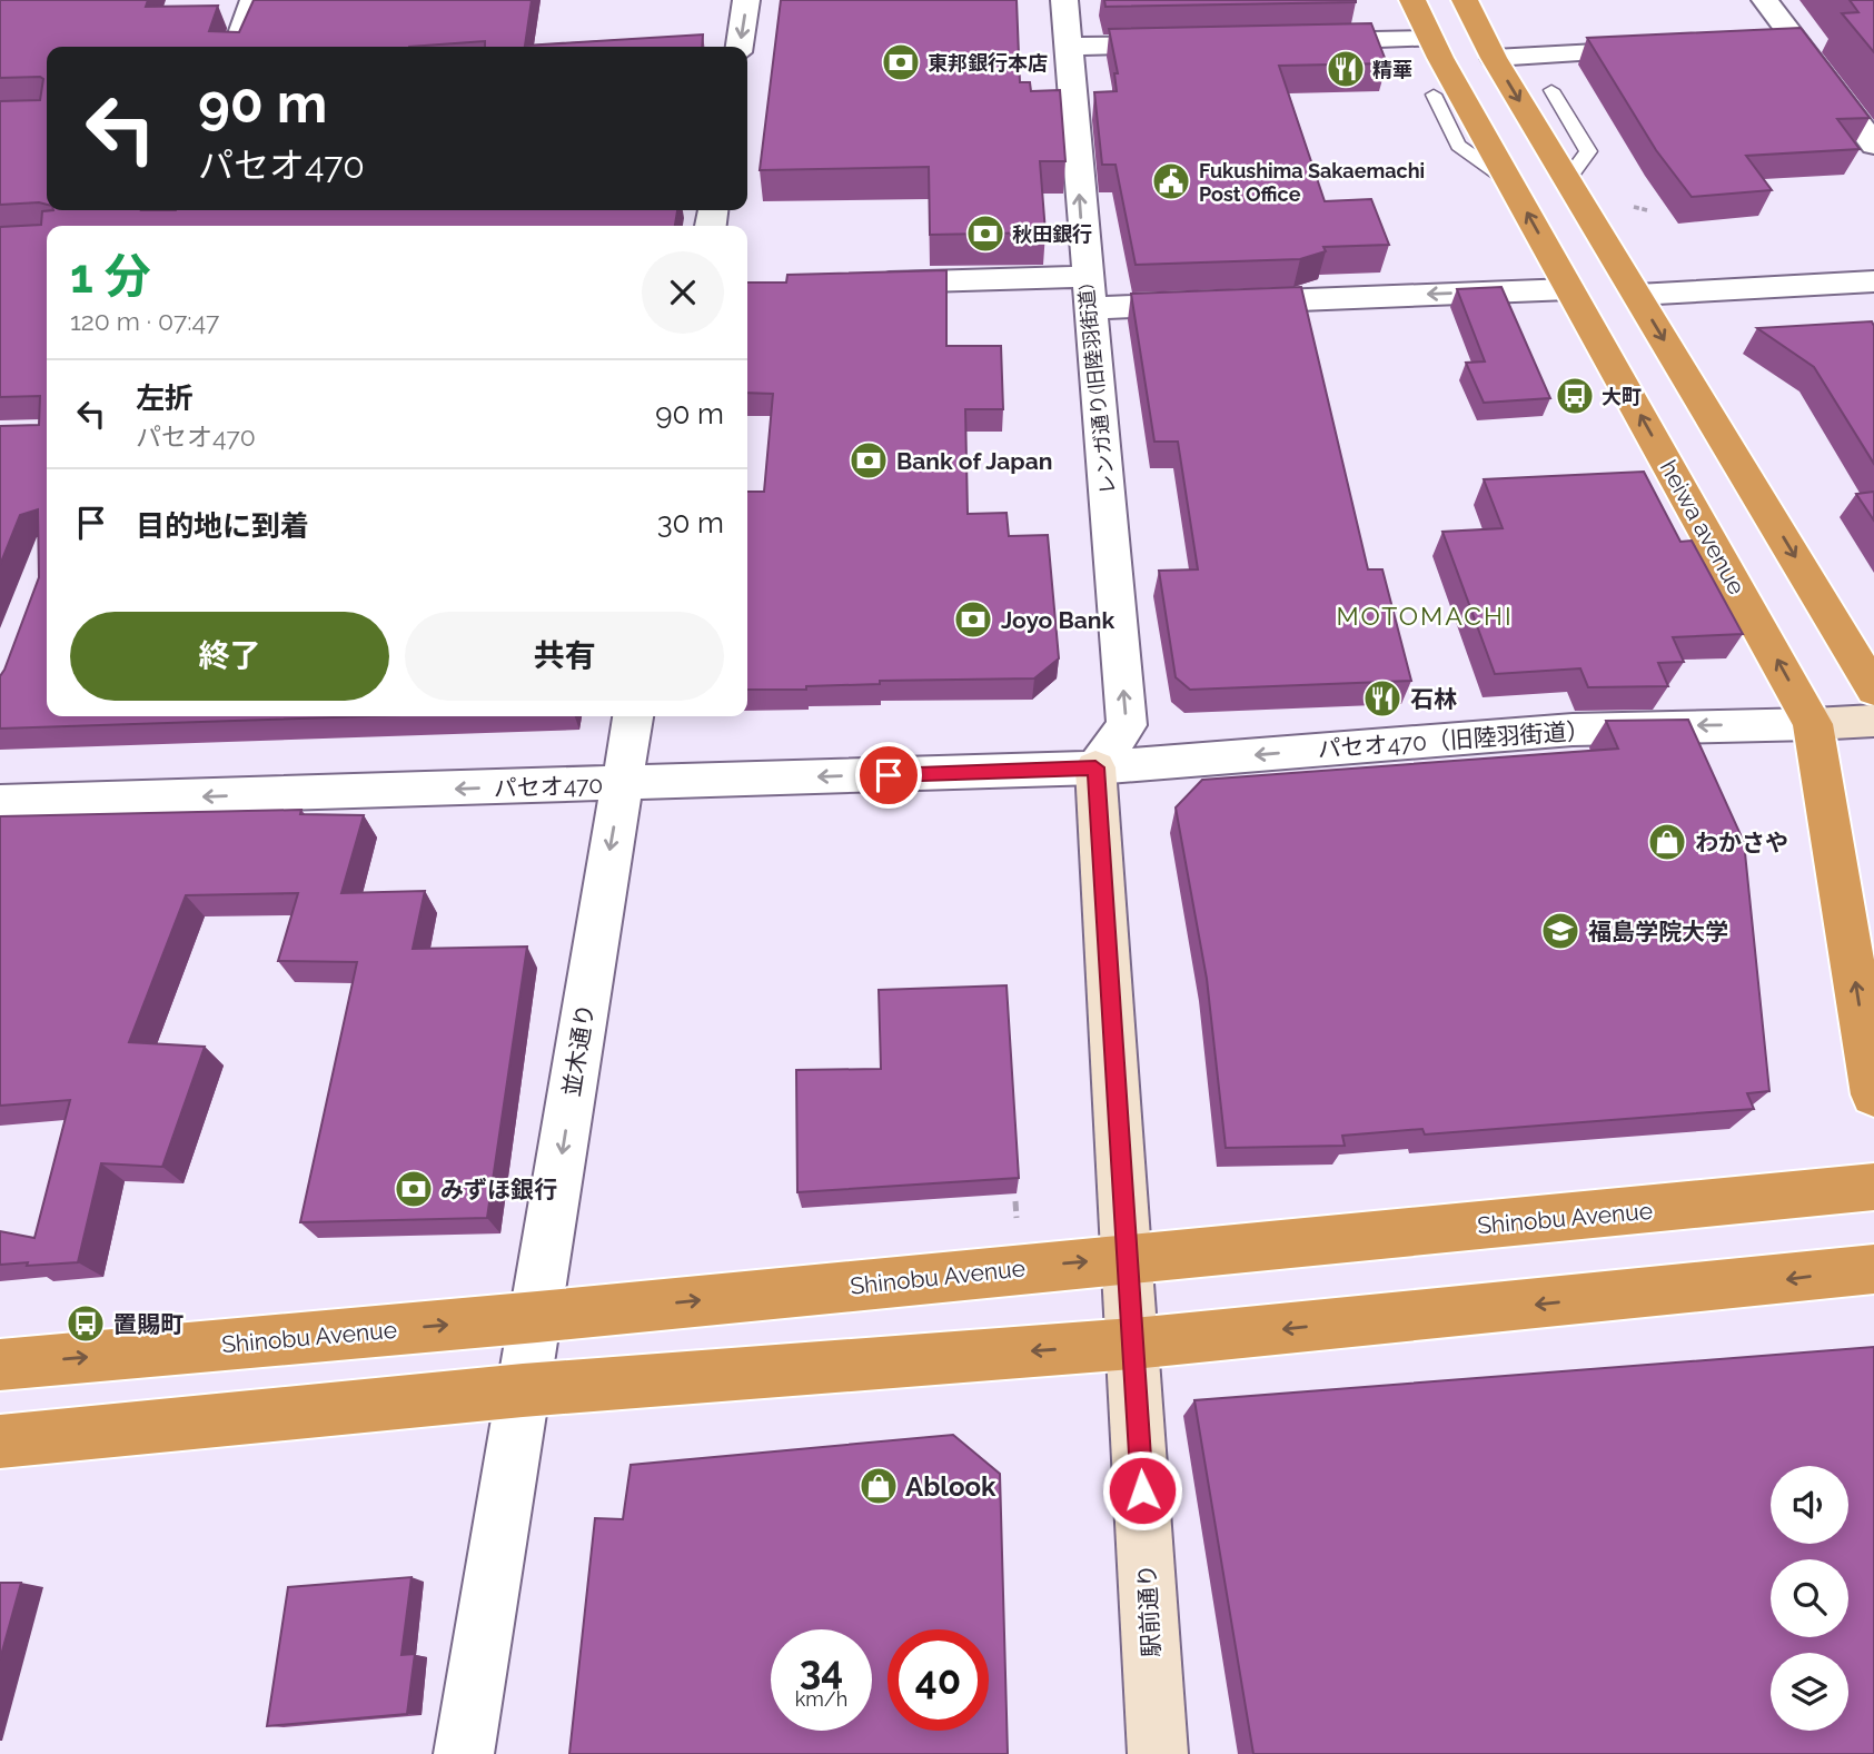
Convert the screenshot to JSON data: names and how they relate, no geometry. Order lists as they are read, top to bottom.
{
  "streets": {
    "highway": ["heiwa avenue", "Shinobu Avenue"],
    "street": [
      "レンガ通り(旧陸羽街道)",
      "パセオ470（旧陸羽街道）",
      "パセオ470",
      "並木通り",
      "駅前通り"
    ]
  },
  "crossings": [
    ["レンガ通り(旧陸羽街道)", "パセオ470（旧陸羽街道）"],
    ["レンガ通り(旧陸羽街道)", "パセオ470"],
    ["レンガ通り(旧陸羽街道)", "駅前通り"],
    ["heiwa avenue", "パセオ470（旧陸羽街道）"],
    ["パセオ470（旧陸羽街道）", "パセオ470"],
    ["パセオ470（旧陸羽街道）", "駅前通り"],
    ["パセオ470", "並木通り"],
    ["パセオ470", "駅前通り"],
    ["並木通り", "Shinobu Avenue"],
    ["Shinobu Avenue", "駅前通り"]
  ],
  "one_way": [
    "レンガ通り(旧陸羽街道)",
    "パセオ470（旧陸羽街道）",
    "パセオ470",
    "並木通り"
  ],
  "districts": ["MOTOMACHI"],
  "places": {
    "bank": [
      "東邦銀行本店",
      "秋田銀行",
      "Bank of Japan",
      "Joyo Bank",
      "みずほ銀行"
    ],
    "restaurant": ["精華", "石林"],
    "public building": ["Fukushima Sakaemachi Post Office"],
    "bus stop": ["大町", "置賜町"],
    "shop": ["わかさや", "Ablook"],
    "school or university": ["福島学院大学"]
  },
  "page": {
    "turn": ["90 m", "パセオ470"],
    "heading": ["1 分", "120 m · 07:47"],
    "list": [
      {
        "name": "左折",
        "note": "パセオ470",
        "value": "90 m"
      },
      {
        "name": "目的地に到着",
        "value": "30 m"
      }
    ],
    "buttons": ["終了", "共有"],
    "speed": "34 km/h",
    "limit": "40"
  }
}
